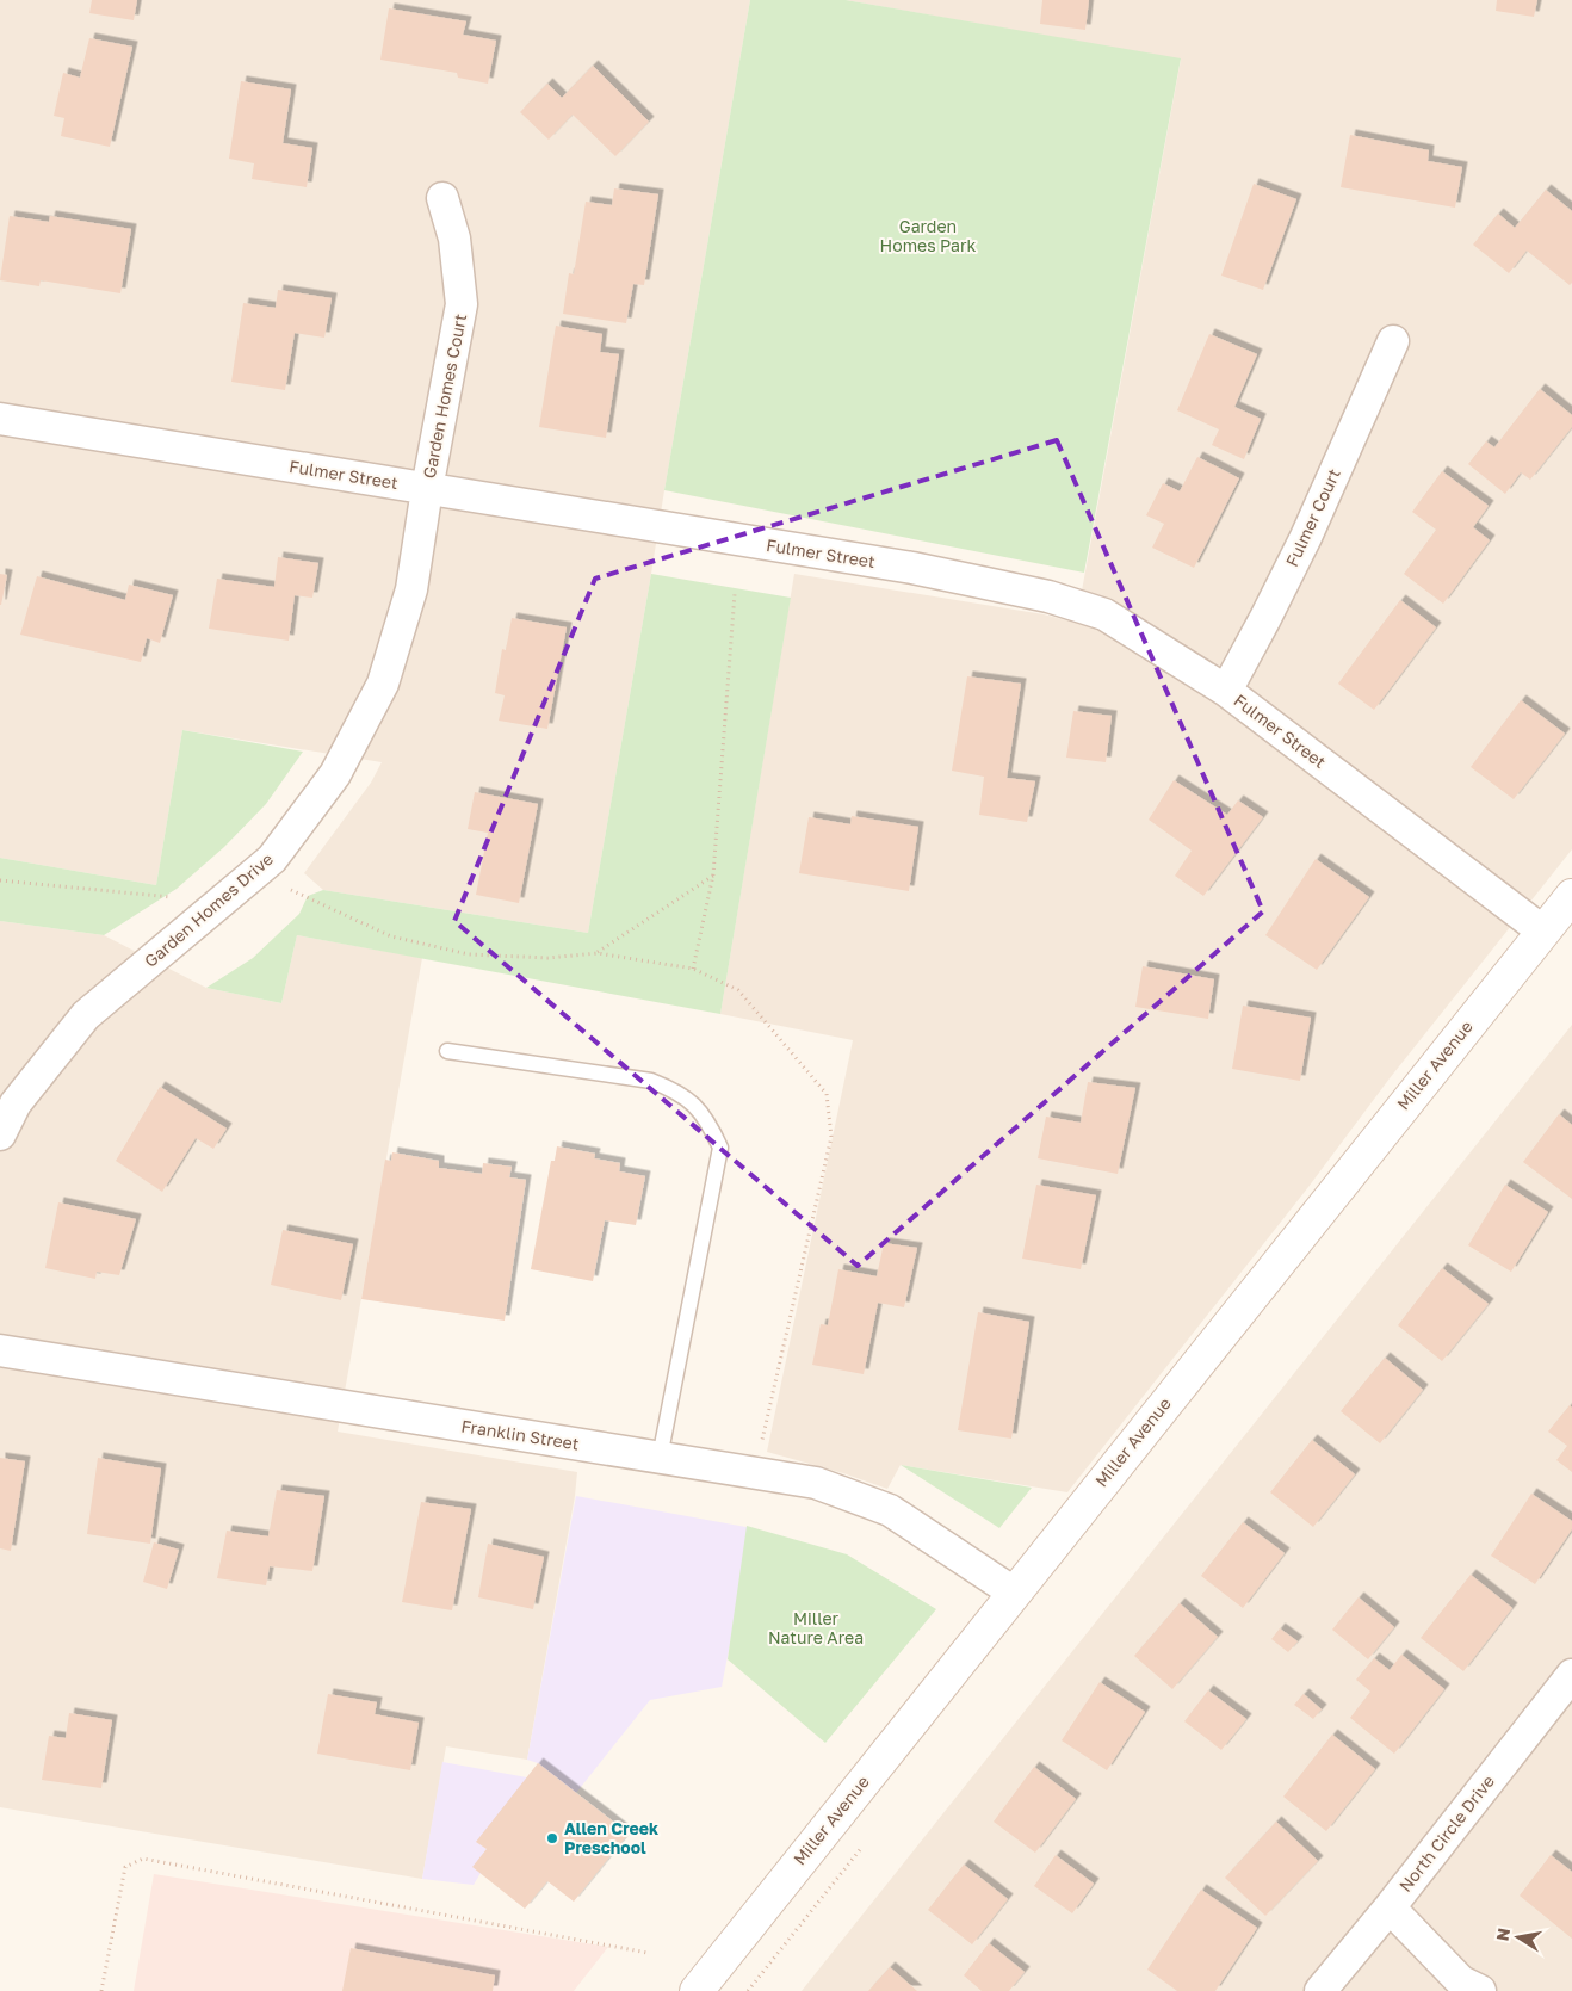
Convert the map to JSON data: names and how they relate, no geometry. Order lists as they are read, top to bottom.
{
  "streets": {
    "main road": ["Miller Avenue"],
    "street": [
      "Garden Homes Court",
      "Fulmer Street",
      "Fulmer Court",
      "Garden Homes Drive",
      "Franklin Street",
      "North Circle Drive"
    ]
  },
  "crossings": [
    ["Garden Homes Court", "Fulmer Street"],
    ["Garden Homes Court", "Garden Homes Drive"],
    ["Fulmer Street", "Fulmer Court"],
    ["Fulmer Street", "Garden Homes Drive"],
    ["Fulmer Street", "Miller Avenue"],
    ["Miller Avenue", "Franklin Street"]
  ],
  "parks": ["Garden Homes Park", "Miller Nature Area"],
  "places": ["Allen Creek Preschool"],
  "north": "left"
}
